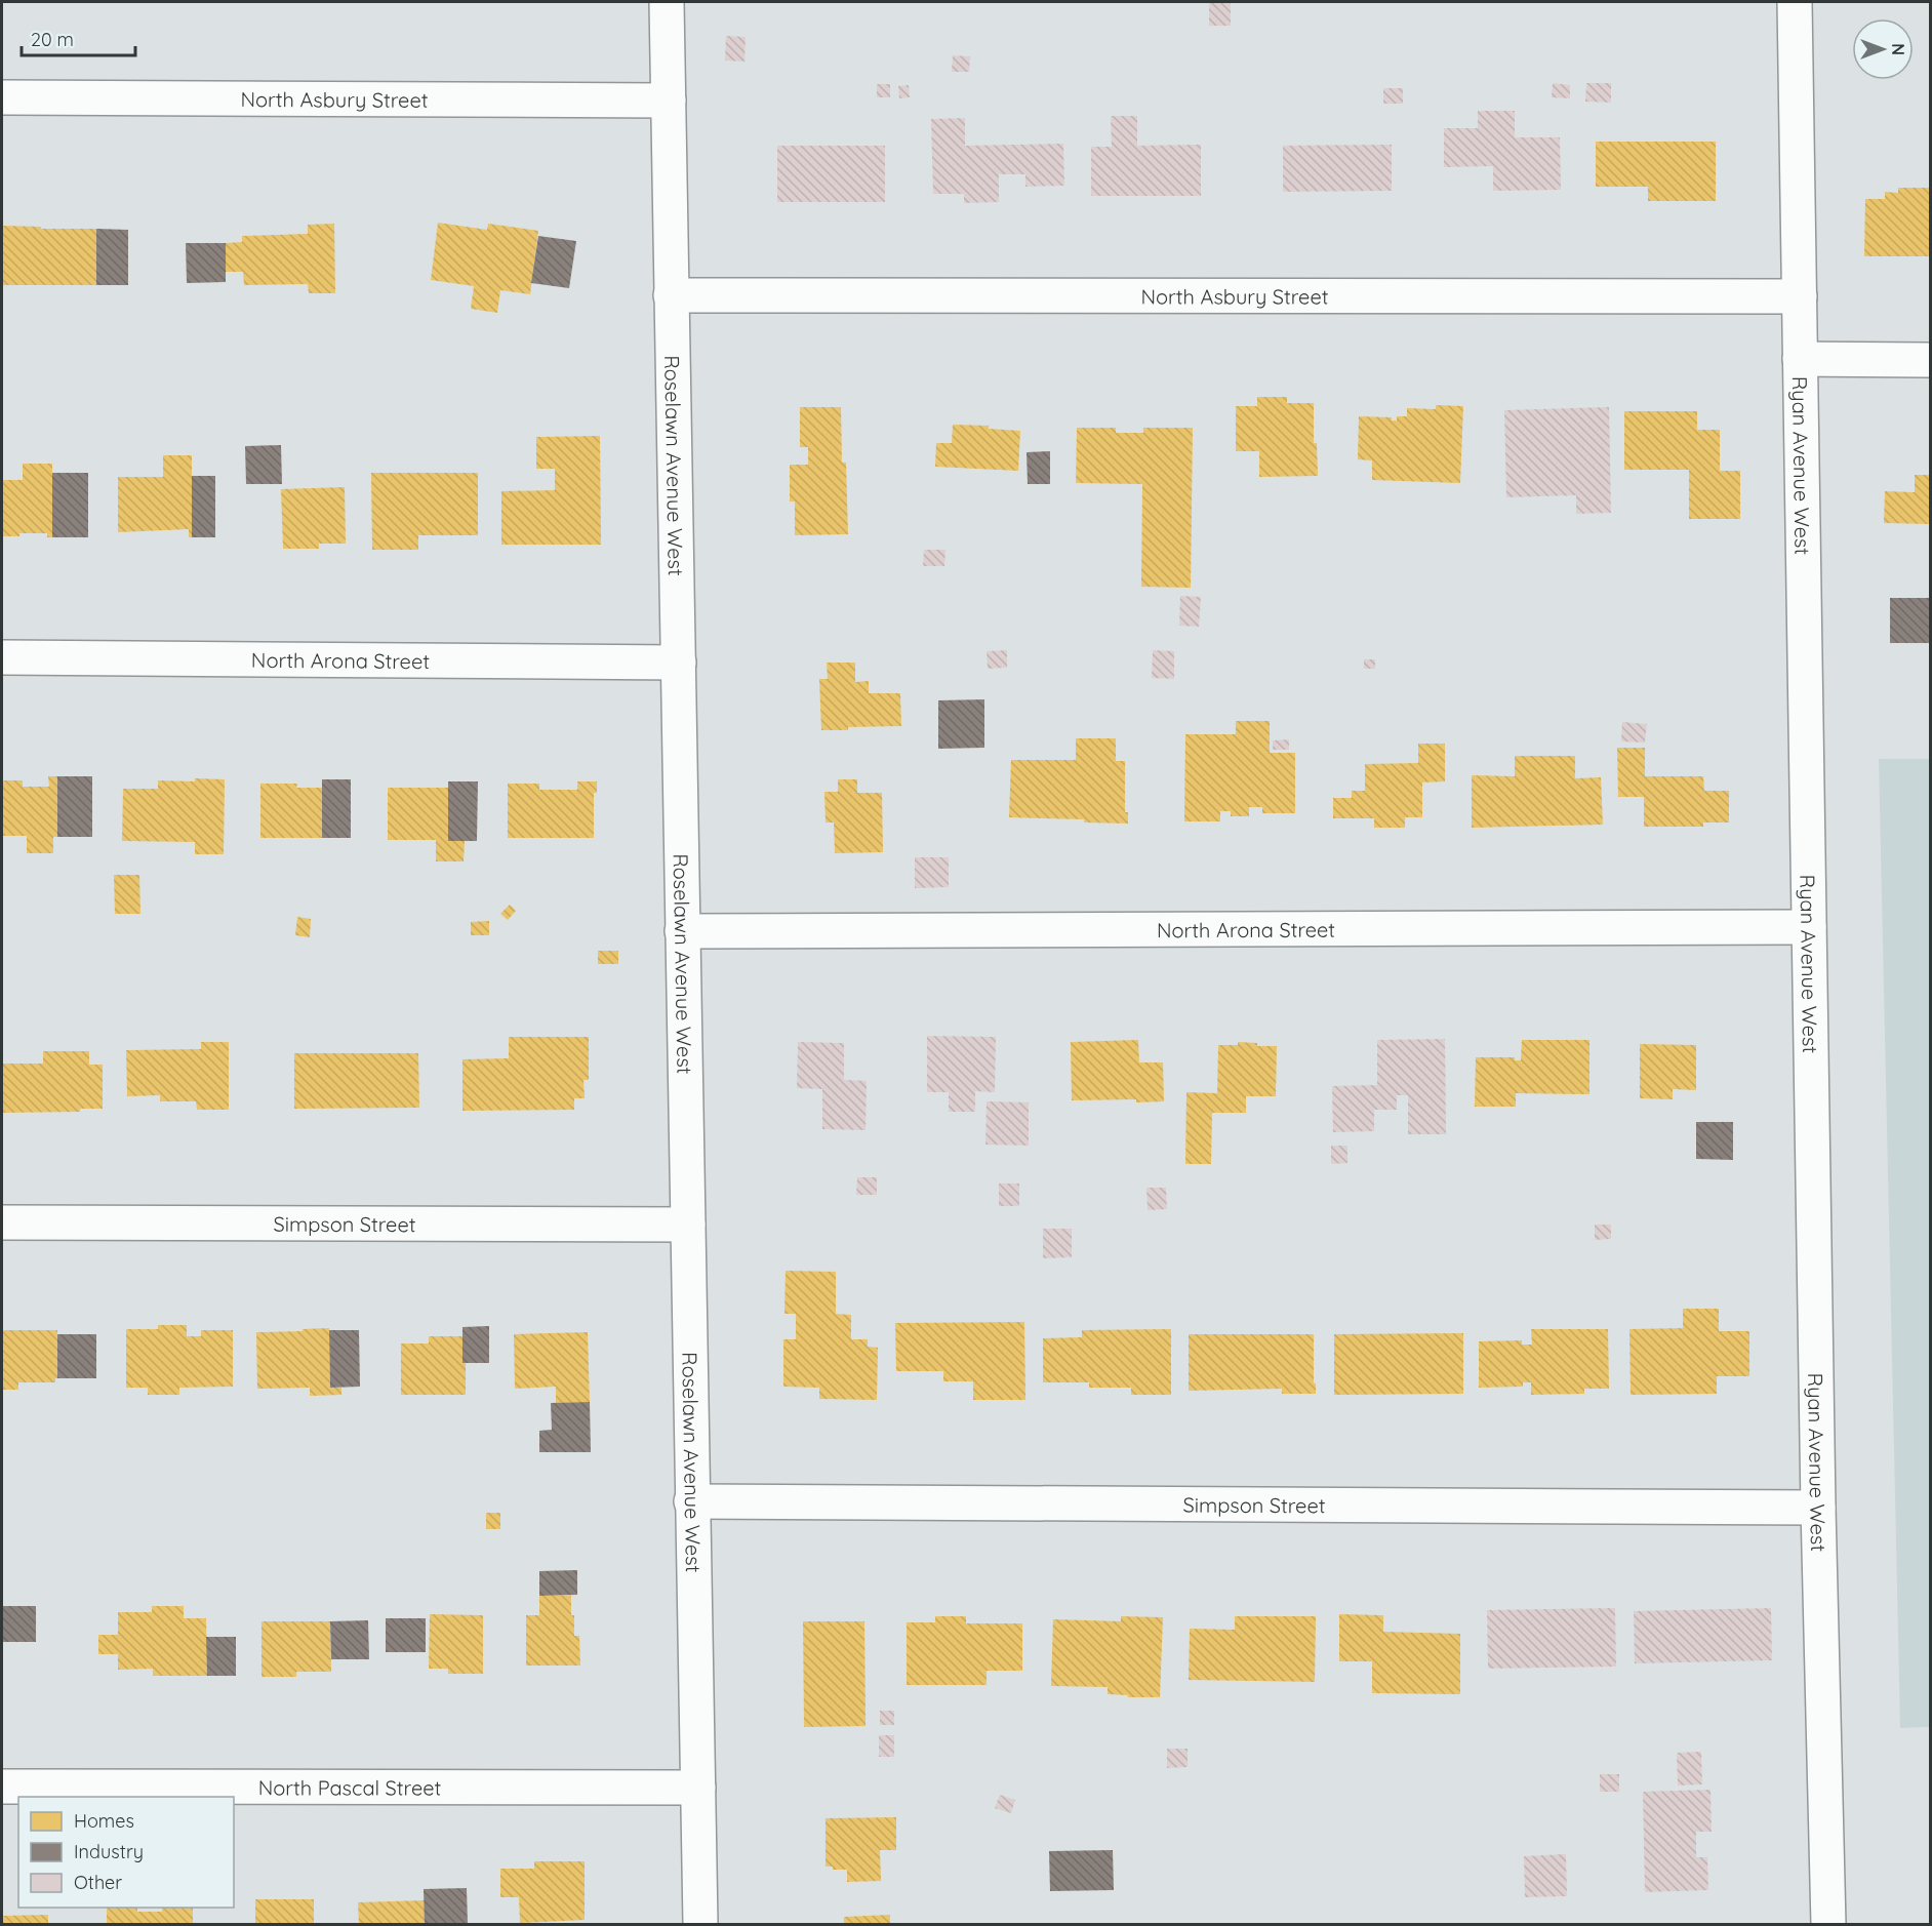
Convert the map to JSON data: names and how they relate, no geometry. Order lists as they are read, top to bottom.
{
  "streets": {
    "street": [
      "North Asbury Street",
      "Roselawn Avenue West",
      "Ryan Avenue West",
      "North Arona Street",
      "Simpson Street",
      "North Pascal Street"
    ]
  },
  "crossings": [
    ["North Asbury Street", "Roselawn Avenue West"],
    ["North Asbury Street", "Ryan Avenue West"],
    ["Roselawn Avenue West", "North Arona Street"],
    ["Roselawn Avenue West", "Simpson Street"],
    ["Roselawn Avenue West", "North Pascal Street"],
    ["Ryan Avenue West", "North Arona Street"],
    ["Ryan Avenue West", "Simpson Street"]
  ],
  "legend": ["Homes", "Industry", "Other"],
  "scale_bar": "20 m",
  "north": "right"
}
